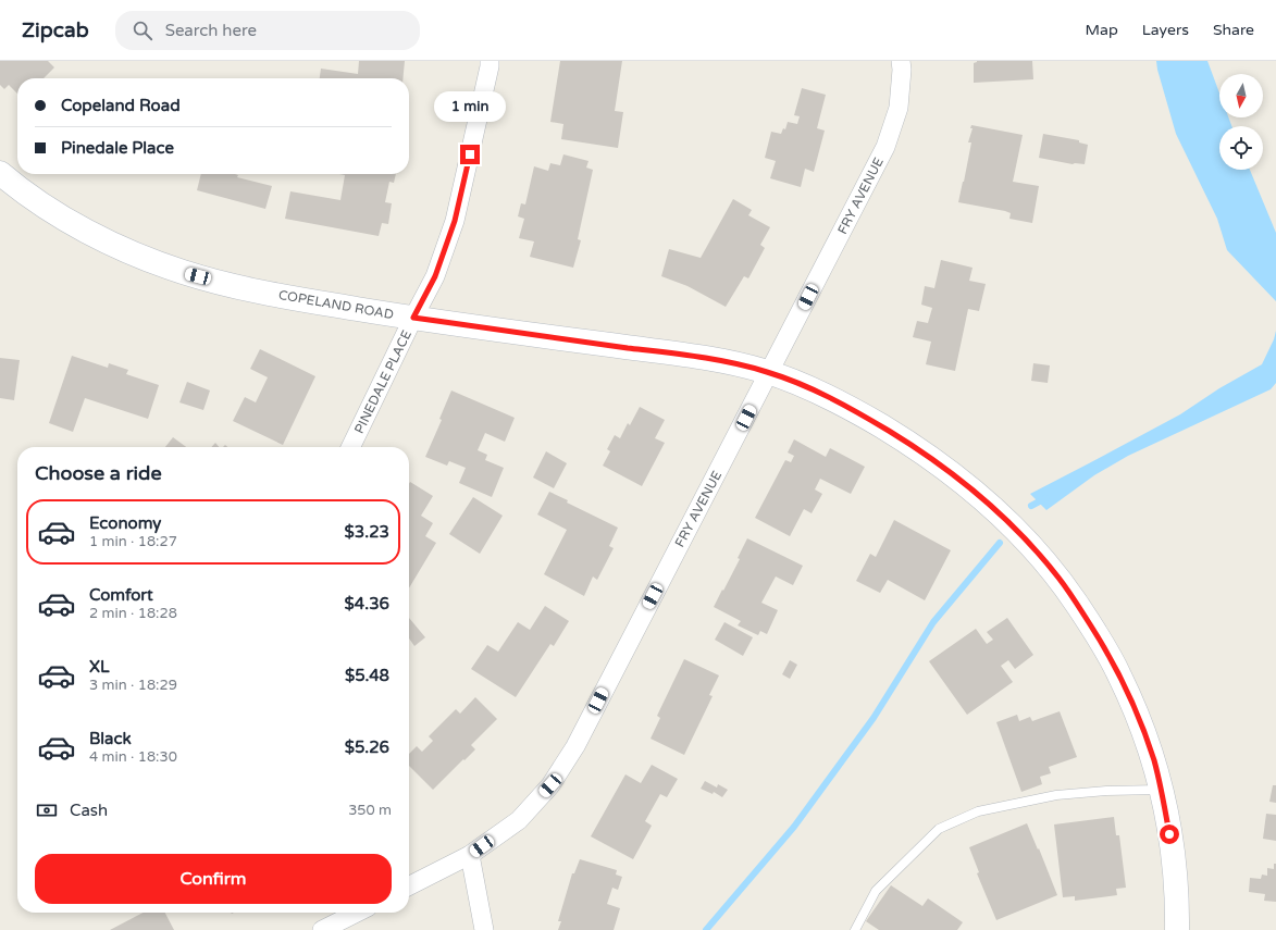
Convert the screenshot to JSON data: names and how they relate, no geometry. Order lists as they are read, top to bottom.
{
  "streets": {
    "street": ["FRY AVENUE", "COPELAND ROAD", "PINEDALE PLACE"]
  },
  "crossings": [
    ["FRY AVENUE", "COPELAND ROAD"],
    ["COPELAND ROAD", "PINEDALE PLACE"]
  ],
  "north": "bottom",
  "page": {
    "header": "Zipcab",
    "search": "Search here",
    "nav": ["Map", "Layers", "Share"],
    "banner": ["Copeland Road", "Pinedale Place"],
    "bubble": "1 min",
    "heading": "Choose a ride",
    "list": [
      {
        "name": "Economy",
        "note": "1 min · 18:27",
        "value": "$3.23"
      },
      {
        "name": "Comfort",
        "note": "2 min · 18:28",
        "value": "$4.36"
      },
      {
        "name": "XL",
        "note": "3 min · 18:29",
        "value": "$5.48"
      },
      {
        "name": "Black",
        "note": "4 min · 18:30",
        "value": "$5.26"
      }
    ],
    "pay": ["Cash", "350 m"],
    "buttons": "Confirm"
  }
}
